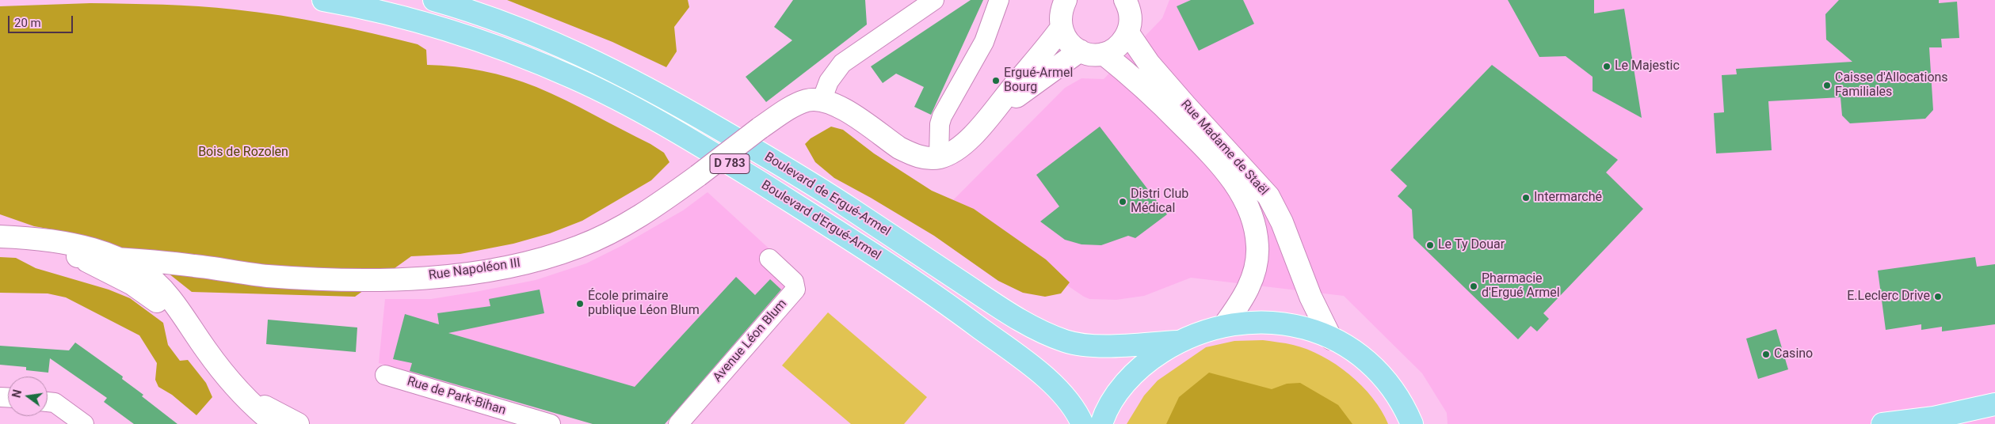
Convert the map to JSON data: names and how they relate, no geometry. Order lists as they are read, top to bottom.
{
  "streets": {
    "main road": ["D 783", "Boulevard de Ergué-Armel", "Boulevard d'Ergué-Armel"],
    "street": [
      "Rue Madame de Staël",
      "Rue Napoléon III",
      "Avenue Léon Blum",
      "Rue de Park-Bihan"
    ]
  },
  "parks": ["Bois de Rozolen"],
  "places": [
    "Le Majestic",
    "Ergué-Armel Bourg",
    "Caisse d'Allocations Familiales",
    "Intermarché",
    "Distri Club Médical",
    "Le Ty Douar",
    "Pharmacie d'Ergué Armel",
    "E.Leclerc Drive",
    "École primaire publique Léon Blum",
    "Casino"
  ],
  "scale_bar": "20 m",
  "north": "left"
}
